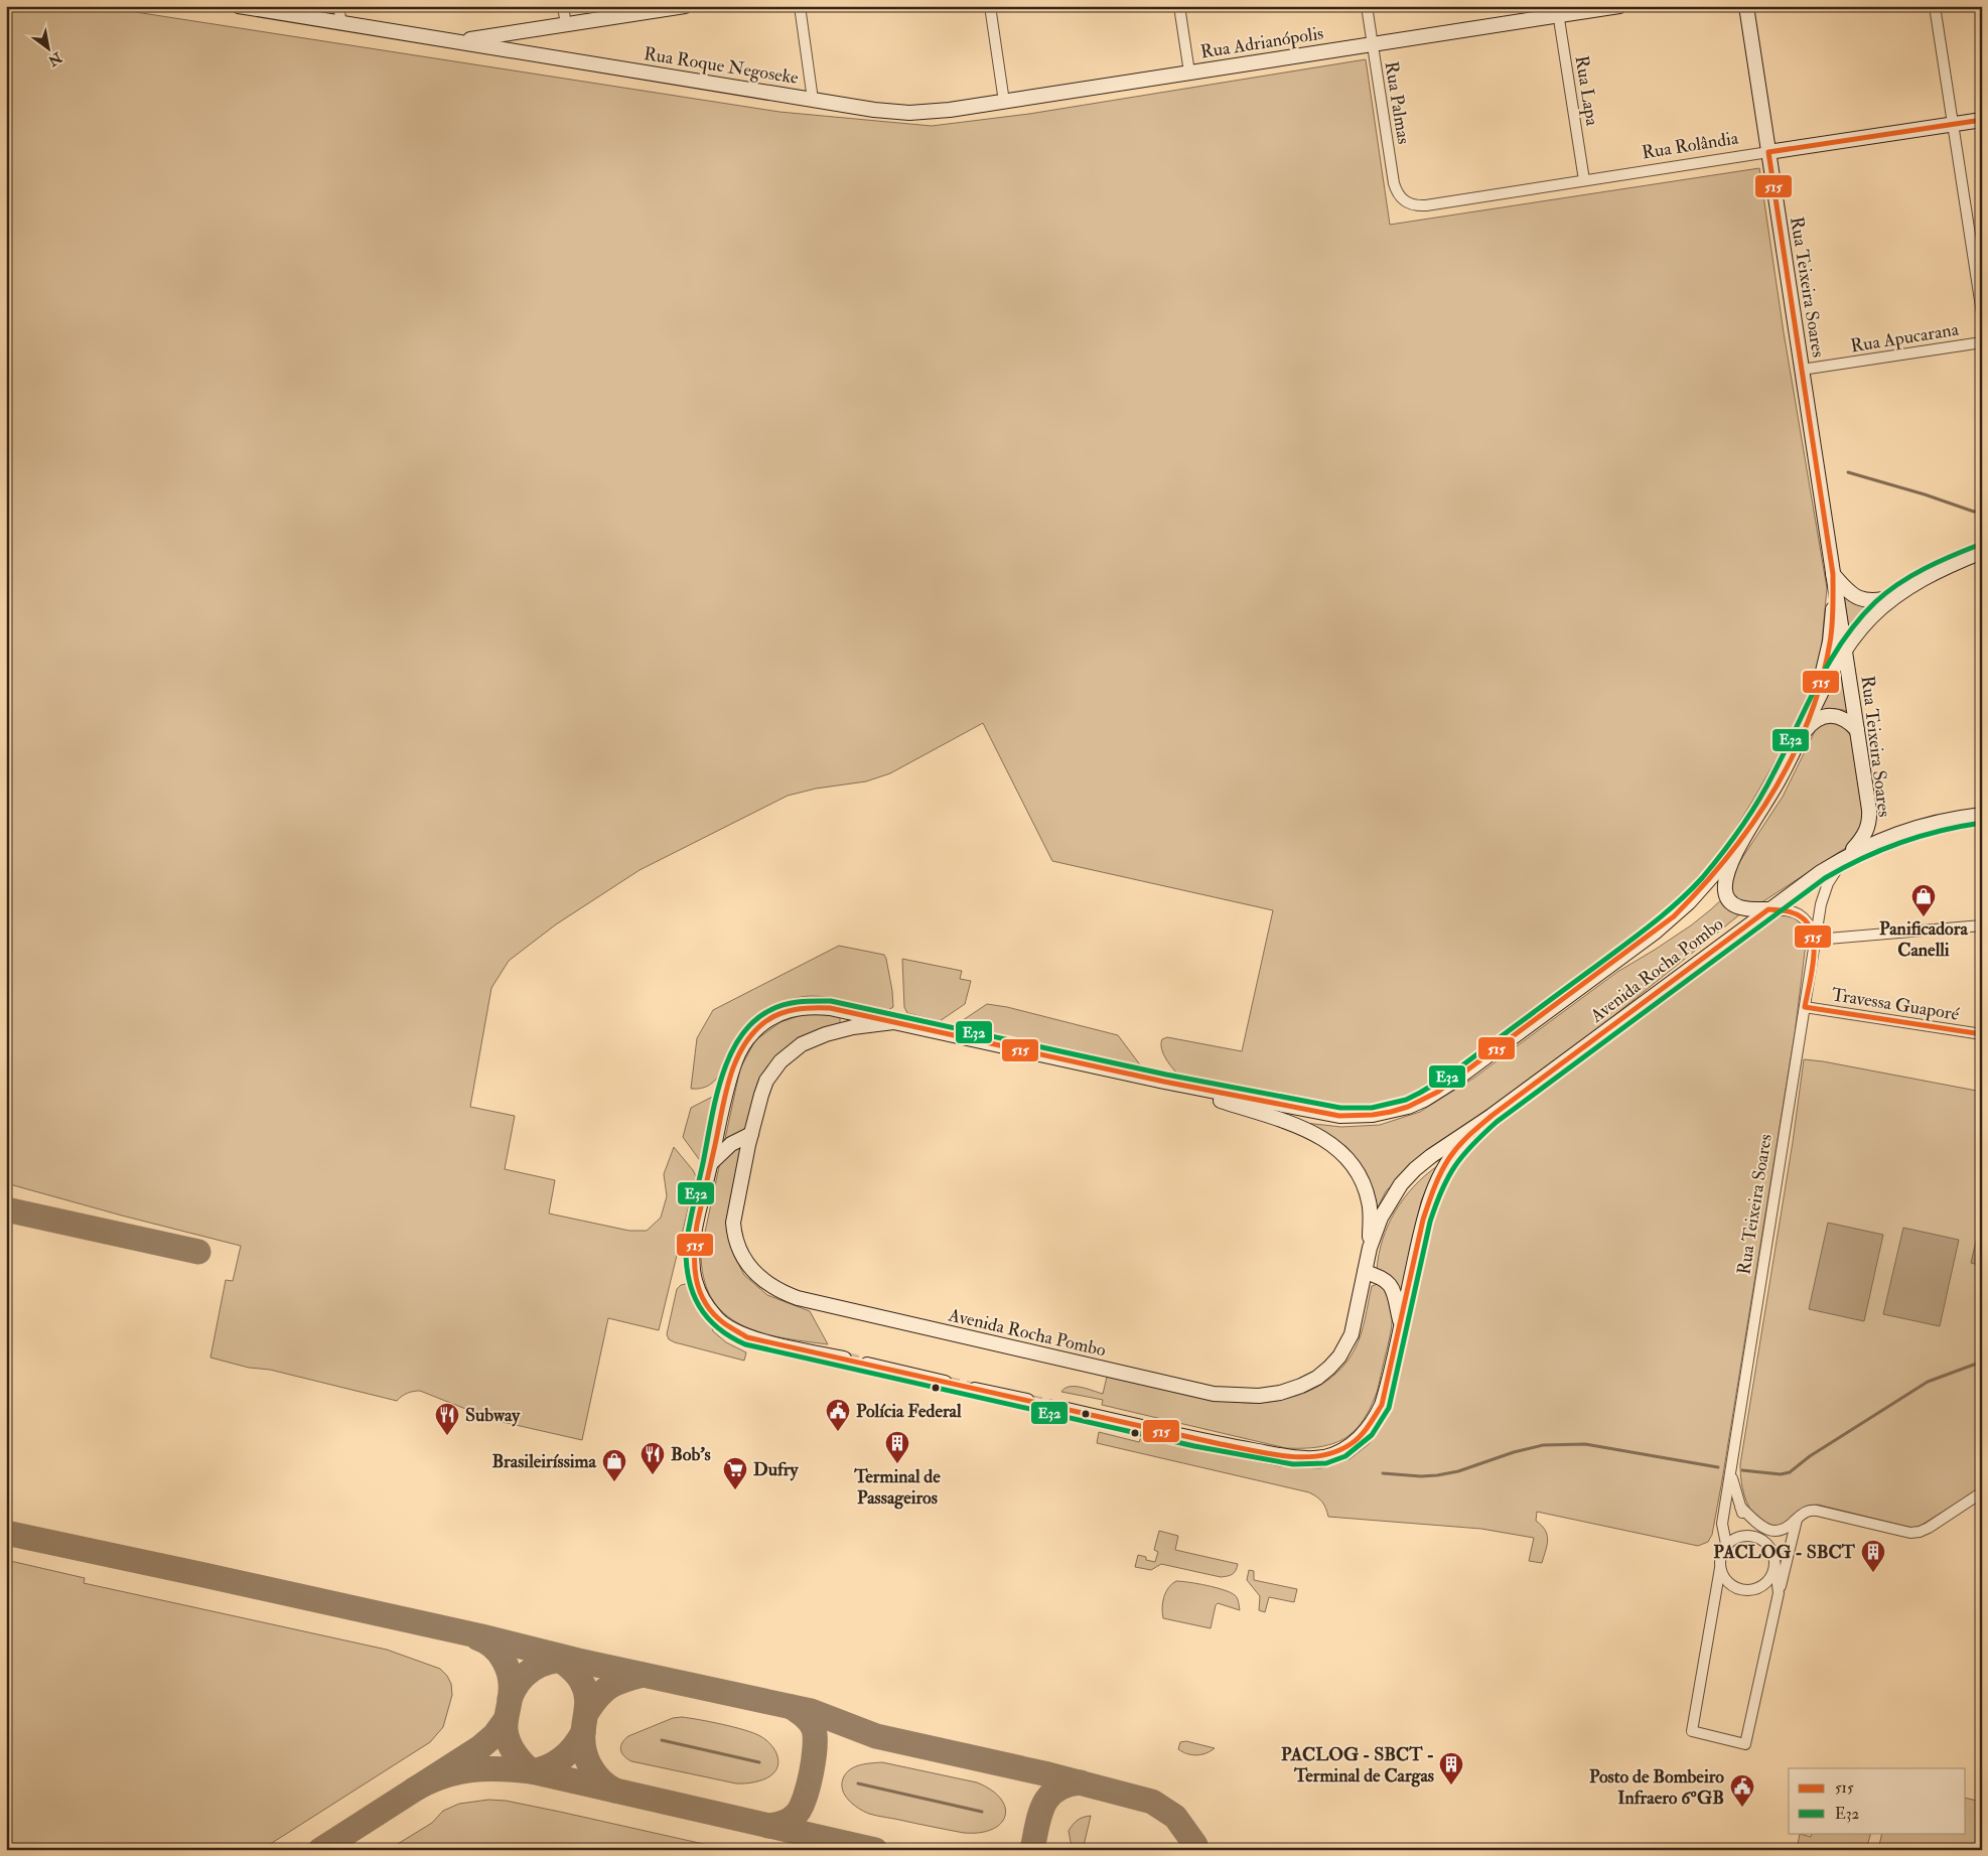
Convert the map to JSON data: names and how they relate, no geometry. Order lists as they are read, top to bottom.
{
  "streets": {
    "main road": [
      "Rua Adrianópolis",
      "Rua Roque Negoseke",
      "Rua Rolândia",
      "Rua Teixeira Soares",
      "Avenida Rocha Pombo"
    ],
    "street": [
      "Rua Lapa",
      "Rua Palmas",
      "Rua Apucarana",
      "Travessa Guaporé"
    ]
  },
  "crossings": [
    ["Rua Adrianópolis", "Rua Roque Negoseke"],
    ["Rua Adrianópolis", "Rua Lapa"],
    ["Rua Adrianópolis", "Rua Palmas"],
    ["Rua Lapa", "Rua Rolândia"],
    ["Rua Palmas", "Rua Rolândia"],
    ["Rua Rolândia", "Rua Teixeira Soares"],
    ["Rua Teixeira Soares", "Rua Apucarana"],
    ["Rua Teixeira Soares", "Avenida Rocha Pombo"],
    ["Rua Teixeira Soares", "Travessa Guaporé"]
  ],
  "places": {
    "shop": ["Panificadora Canelli", "Brasileiríssima"],
    "public building": ["Polícia Federal", "Posto de Bombeiro Infraero 6ºGB"],
    "restaurant": ["Subway", "Bob's"],
    "building": ["Terminal de Passageiros", "PACLOG - SBCT", "PACLOG - SBCT - Terminal de Cargas"],
    "supermarket": ["Dufry"]
  },
  "lines": ["transit line 515", "transit line E32"],
  "legend": ["515", "E32"],
  "north": "bottom right"
}
